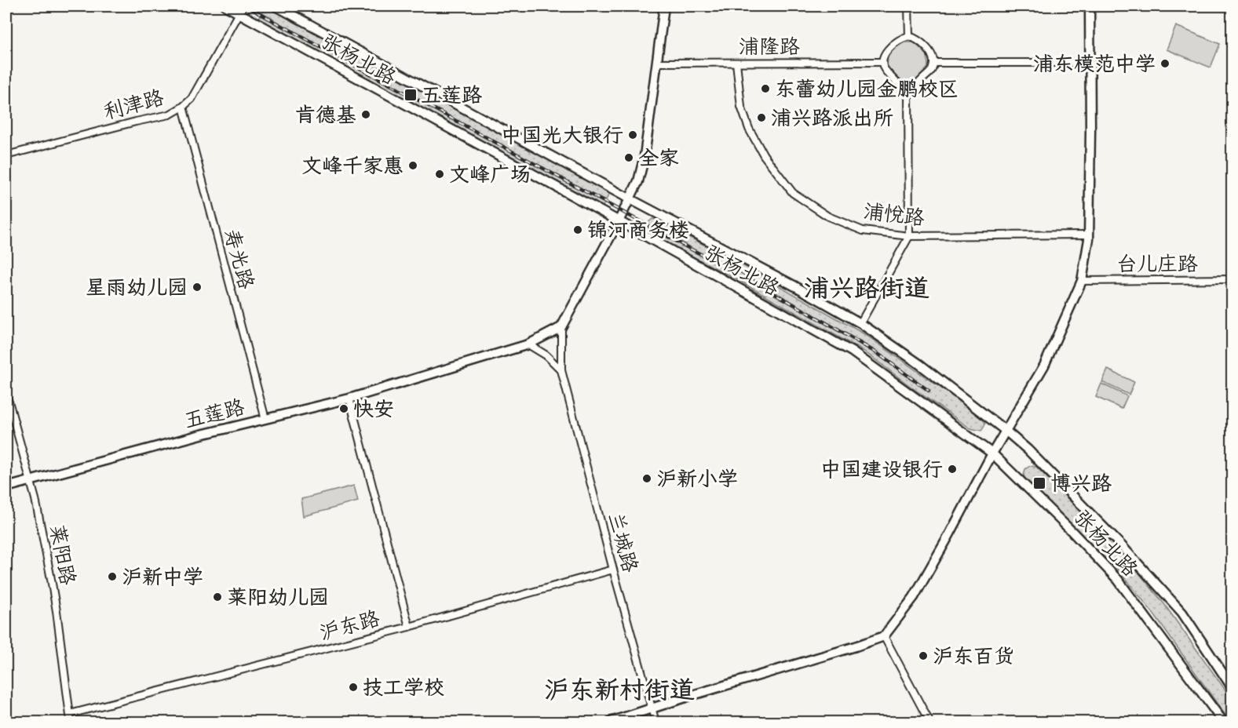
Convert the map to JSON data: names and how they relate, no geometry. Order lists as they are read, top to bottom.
{
  "streets": {
    "main road": ["张杨北路", "五莲路"],
    "street": [
      "浦隆路",
      "利津路",
      "浦悦路",
      "寿光路",
      "台儿庄路",
      "兰城路",
      "莱阳路",
      "沪东路"
    ]
  },
  "crossings": [
    ["浦隆路", "浦悦路"],
    ["张杨北路", "利津路"],
    ["利津路", "寿光路"],
    ["寿光路", "五莲路"],
    ["五莲路", "兰城路"],
    ["五莲路", "莱阳路"],
    ["五莲路", "沪东路"],
    ["莱阳路", "沪东路"]
  ],
  "districts": ["浦兴路街道", "沪东新村街道"],
  "places": {
    "other": [
      "浦东模范中学",
      "东蕾幼儿园金鹏校区",
      "肯德基",
      "浦兴路派出所",
      "中国光大银行",
      "全家",
      "文峰千家惠",
      "文峰广场",
      "锦河商务楼",
      "星雨幼儿园",
      "快安",
      "中国建设银行",
      "沪新小学",
      "沪新中学",
      "莱阳幼儿园",
      "沪东百货",
      "技工学校"
    ],
    "transit": ["五莲路", "博兴路"]
  }
}
